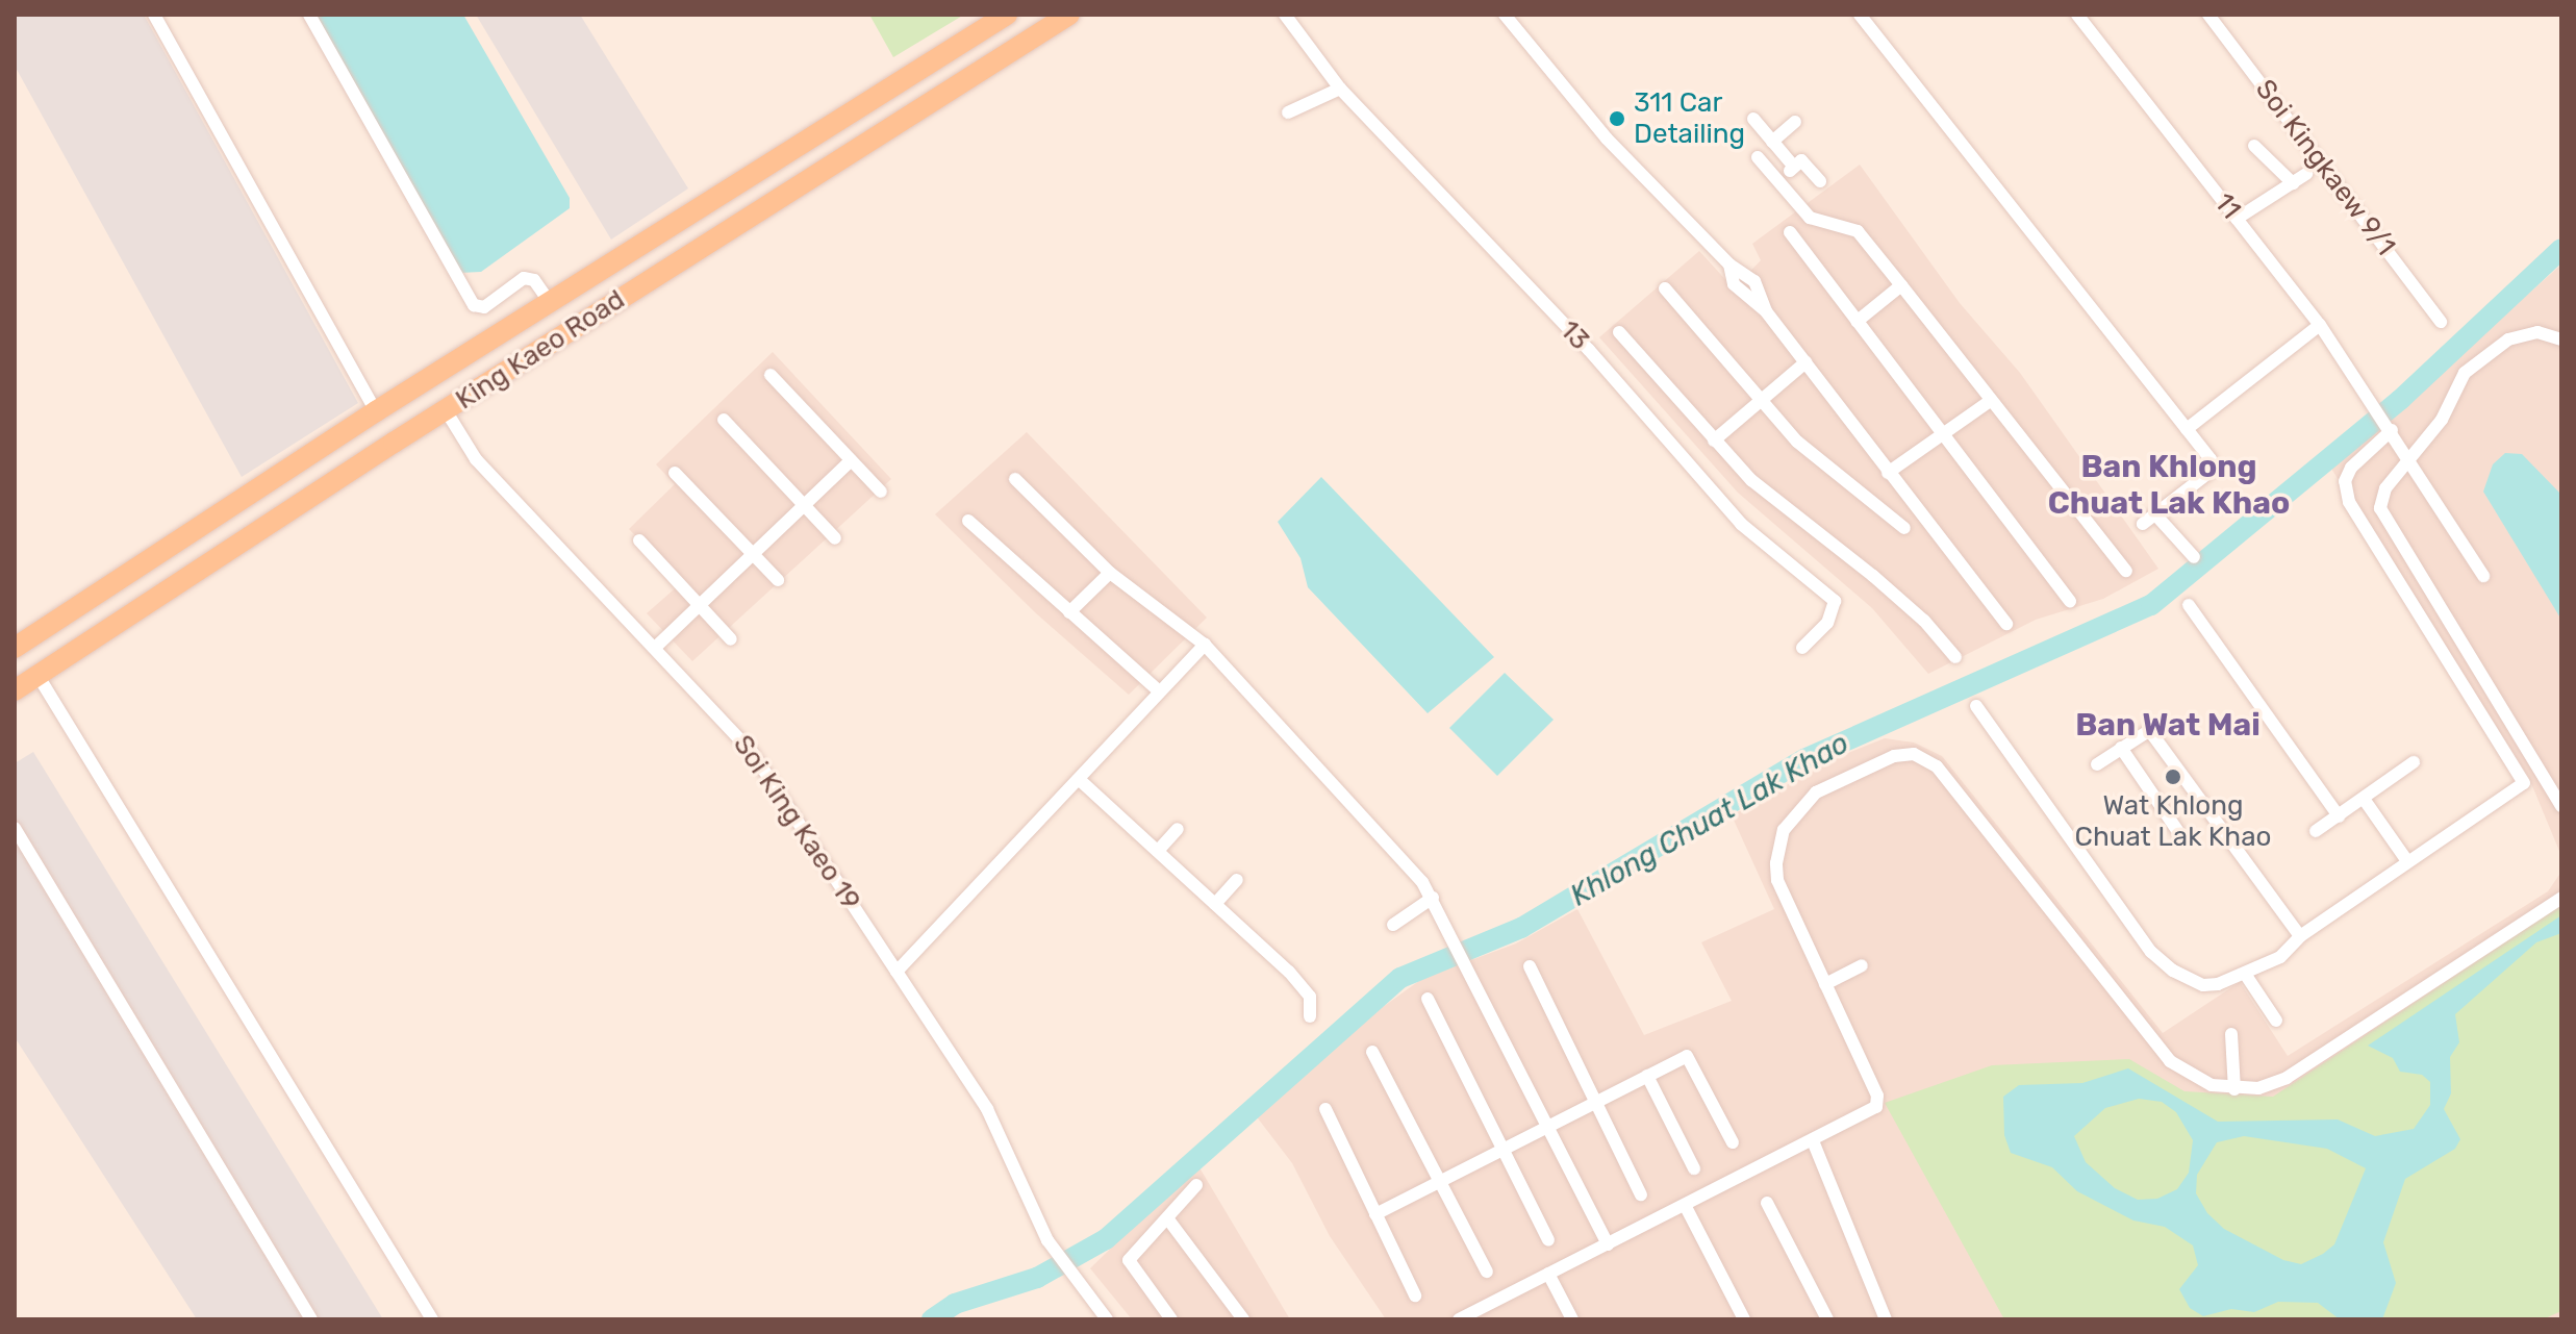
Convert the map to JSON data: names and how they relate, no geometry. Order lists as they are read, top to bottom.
{
  "streets": {
    "main road": ["King Kaeo Road"],
    "street": [
      "Soi Kingkaew 9/1",
      "11",
      "13",
      "Soi King Kaeo 19"
    ]
  },
  "crossings": [
    ["King Kaeo Road", "Soi King Kaeo 19"]
  ],
  "districts": ["Ban Khlong Chuat Lak Khao", "Ban Wat Mai"],
  "water": ["Khlong Chuat Lak Khao"],
  "places": ["311 Car Detailing", "Wat Khlong Chuat Lak Khao"]
}
